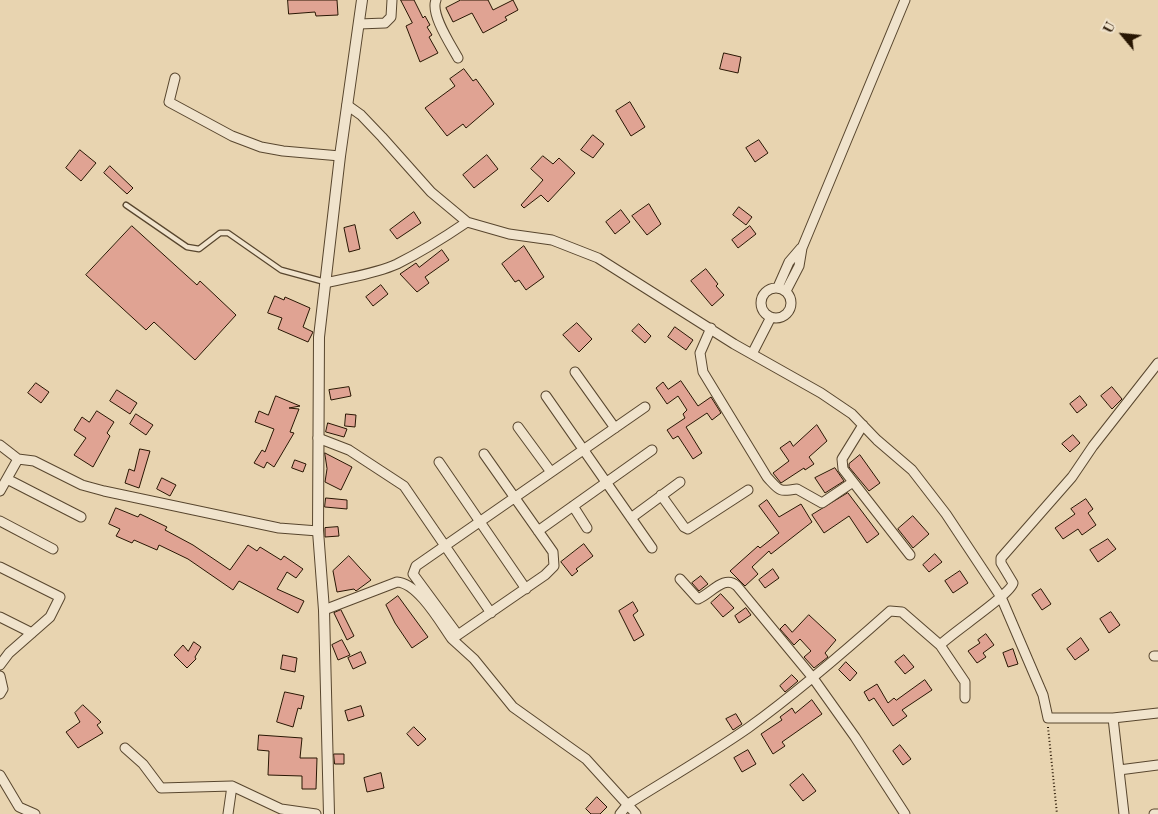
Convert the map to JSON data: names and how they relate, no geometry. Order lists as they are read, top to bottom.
{
  "north": "top left"
}
